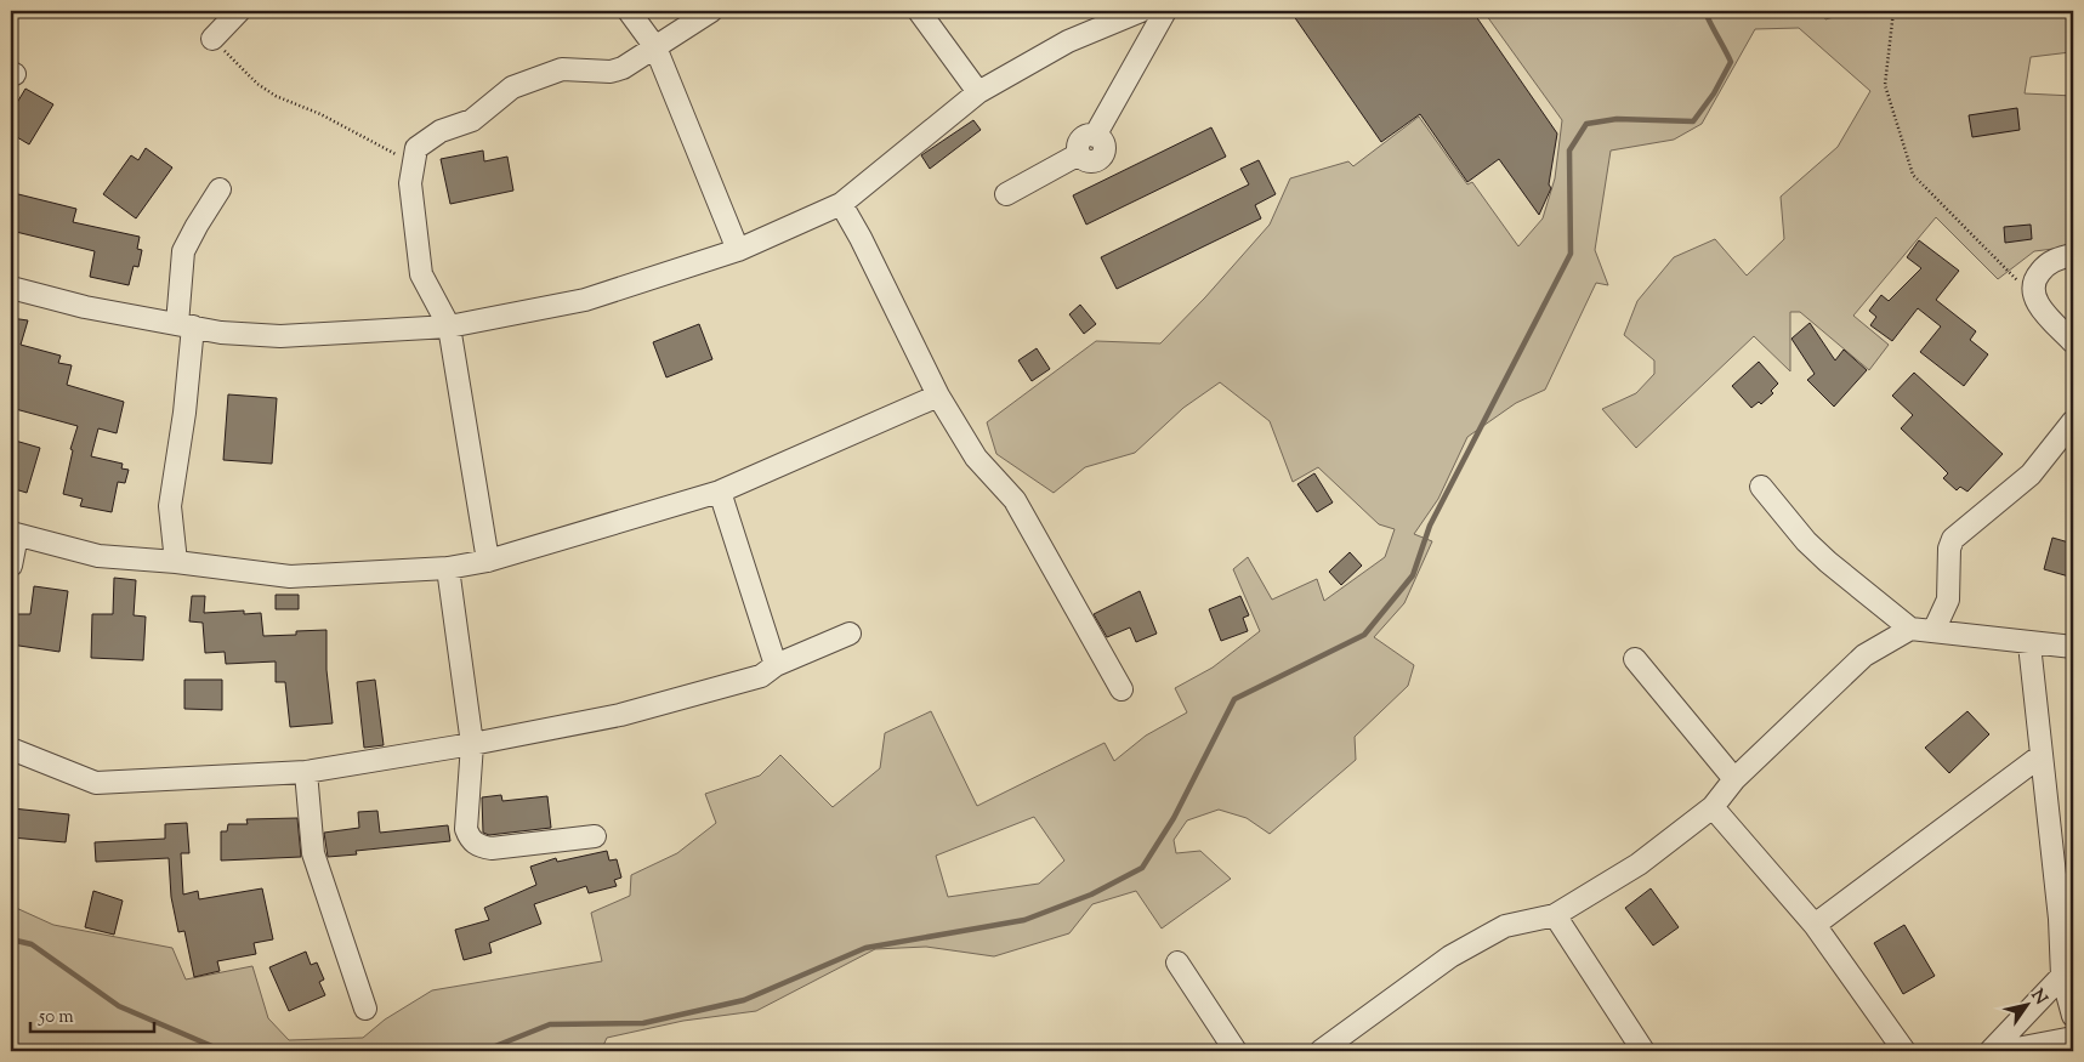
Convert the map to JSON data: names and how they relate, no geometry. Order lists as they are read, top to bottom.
{
  "scale_bar": "50 m",
  "north": "top right"
}
